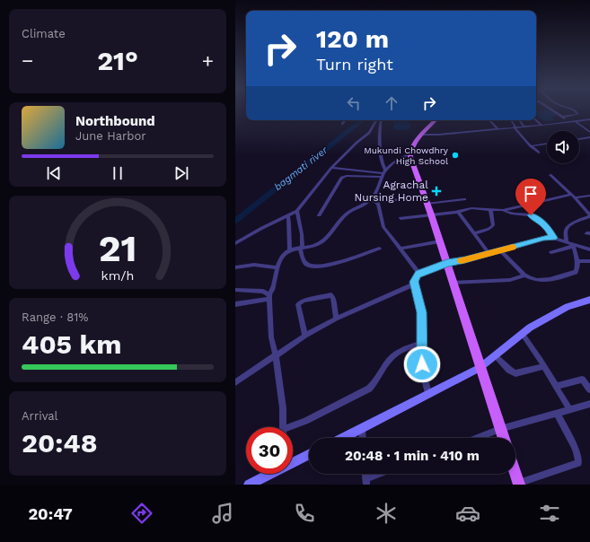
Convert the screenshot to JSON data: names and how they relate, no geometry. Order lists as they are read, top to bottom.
{
  "water": ["bagmati river"],
  "places": {
    "other": ["Mukundi Chowdhry High School"],
    "health": ["Agrachal Nursing Home"]
  },
  "page": {
    "tile": [
      "Climate",
      ["Range · 81%", "405 km"],
      ["Arrival", "20:48"]
    ],
    "turn": ["120 m", "Turn right"],
    "heat": ["−", "21°", "+"],
    "song": ["Northbound", "June Harbor"],
    "limit": "30",
    "trip": "20:48 · 1 min · 410 m",
    "tabs": "20:47",
    "gauge": ["21", "km/h"]
  }
}
